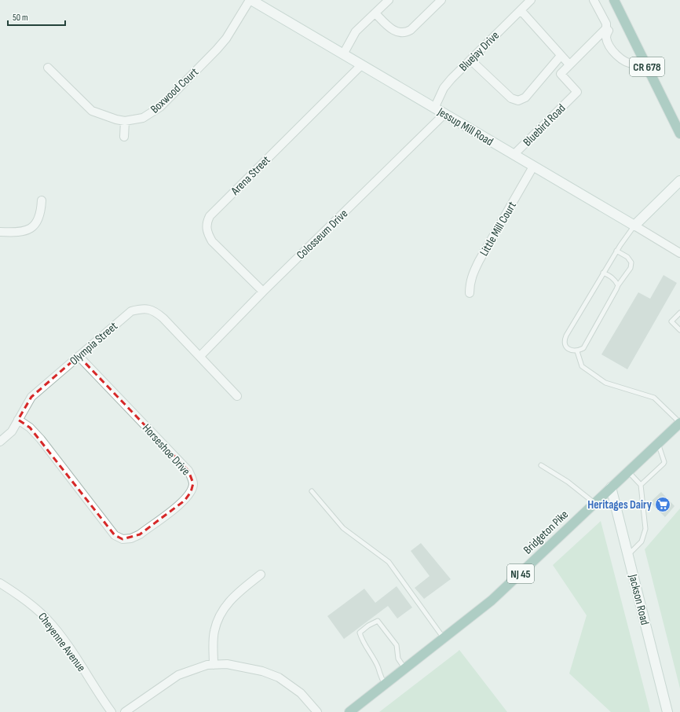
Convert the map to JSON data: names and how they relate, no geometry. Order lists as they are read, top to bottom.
{
  "streets": {
    "main road": ["CR 678", "Bridgeton Pike", "NJ 45"],
    "street": [
      "Bluejay Drive",
      "Boxwood Court",
      "Bluebird Road",
      "Jessup Mill Road",
      "Arena Street",
      "Little Mill Court",
      "Colosseum Drive",
      "Olympia Street",
      "Horseshoe Drive",
      "Jackson Road",
      "Cheyenne Avenue"
    ]
  },
  "crossings": [
    ["Bluejay Drive", "Jessup Mill Road"],
    ["Boxwood Court", "Jessup Mill Road"],
    ["Bluebird Road", "Jessup Mill Road"],
    ["Jessup Mill Road", "Arena Street"],
    ["Jessup Mill Road", "Little Mill Court"],
    ["Jessup Mill Road", "Colosseum Drive"],
    ["Arena Street", "Colosseum Drive"],
    ["Colosseum Drive", "Olympia Street"],
    ["Olympia Street", "Horseshoe Drive"],
    ["Bridgeton Pike", "Jackson Road"]
  ],
  "places": {
    "supermarket": ["Heritages Dairy"]
  },
  "scale_bar": "50 m"
}
